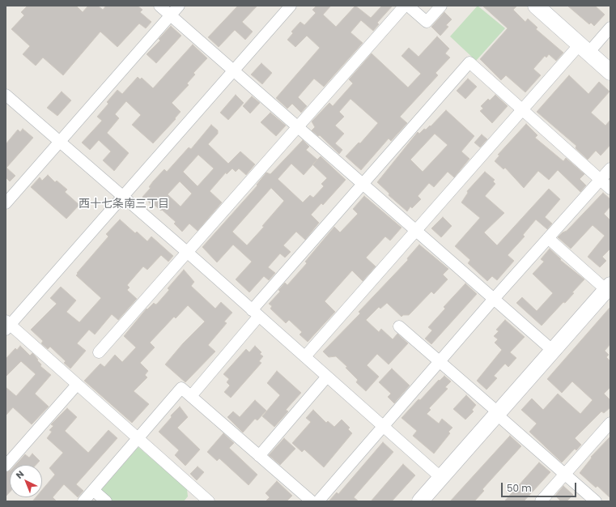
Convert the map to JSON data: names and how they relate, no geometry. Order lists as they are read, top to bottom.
{
  "districts": ["西十七条南三丁目"],
  "scale_bar": "50 m",
  "north": "top left"
}
